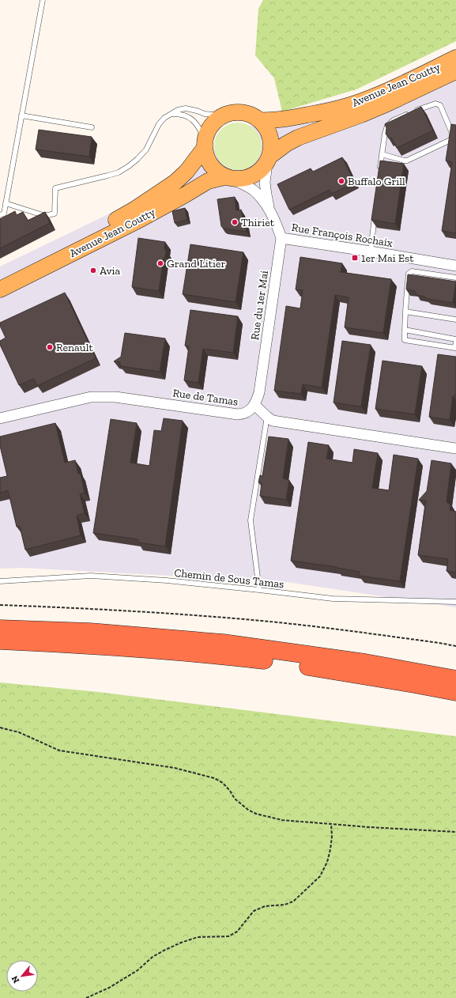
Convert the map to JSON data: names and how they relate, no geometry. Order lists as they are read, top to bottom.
{
  "streets": {
    "main road": ["Avenue Jean Coutty"],
    "street": ["Rue François Rochaix", "Rue du 1er Mai", "Rue de Tamas"],
    "lane": ["Chemin de Sous Tamas"]
  },
  "crossings": [
    ["Avenue Jean Coutty", "Rue du 1er Mai"],
    ["Rue François Rochaix", "Rue du 1er Mai"],
    ["Rue du 1er Mai", "Rue de Tamas"]
  ],
  "places": {
    "other": [
      "Buffalo Grill",
      "Thiriet",
      "Grand Litier",
      "Avia",
      "Renault"
    ],
    "transit": ["1er Mai Est"]
  },
  "north": "bottom left"
}
